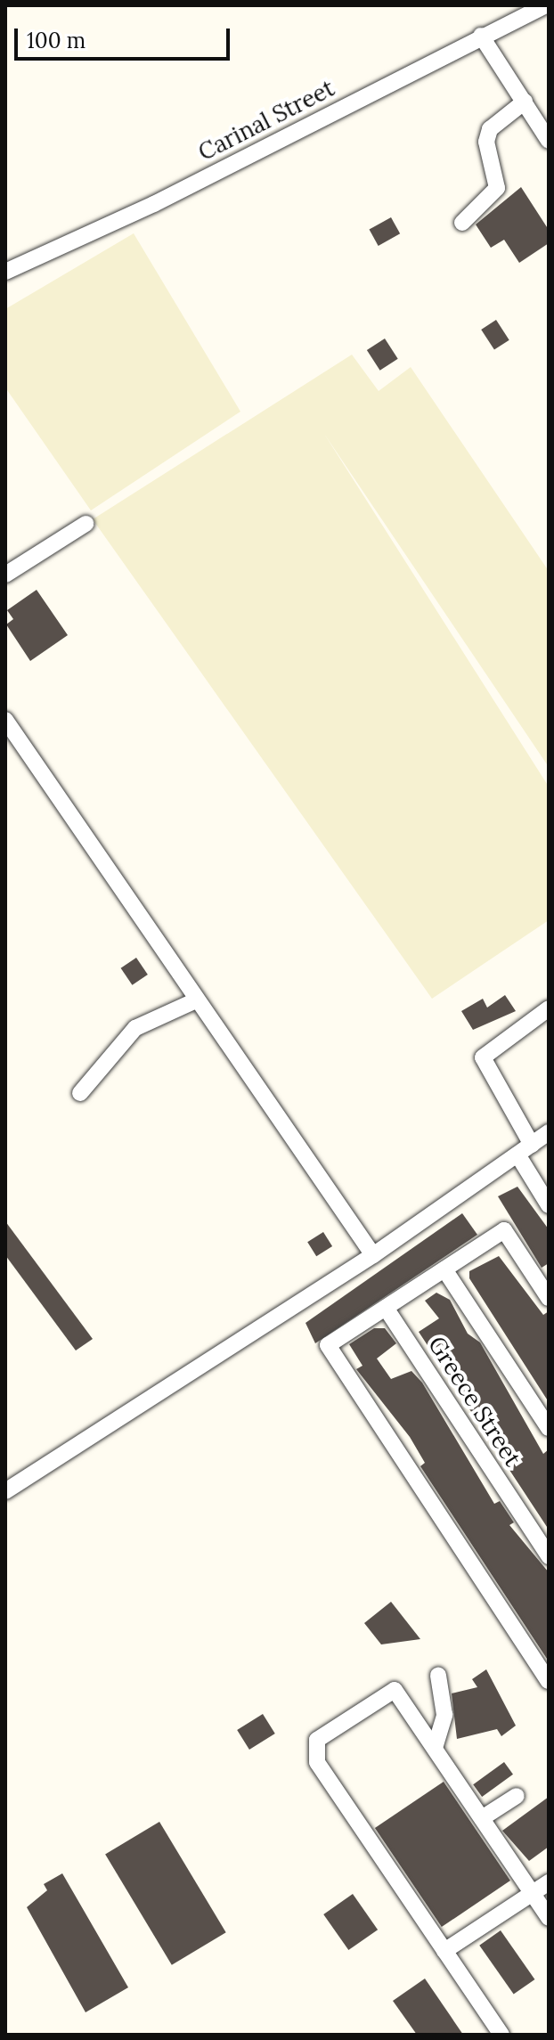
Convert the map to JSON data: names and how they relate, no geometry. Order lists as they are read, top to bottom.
{
  "streets": {
    "street": ["Carinal Street", "Greece Street"]
  },
  "scale_bar": "100 m"
}
